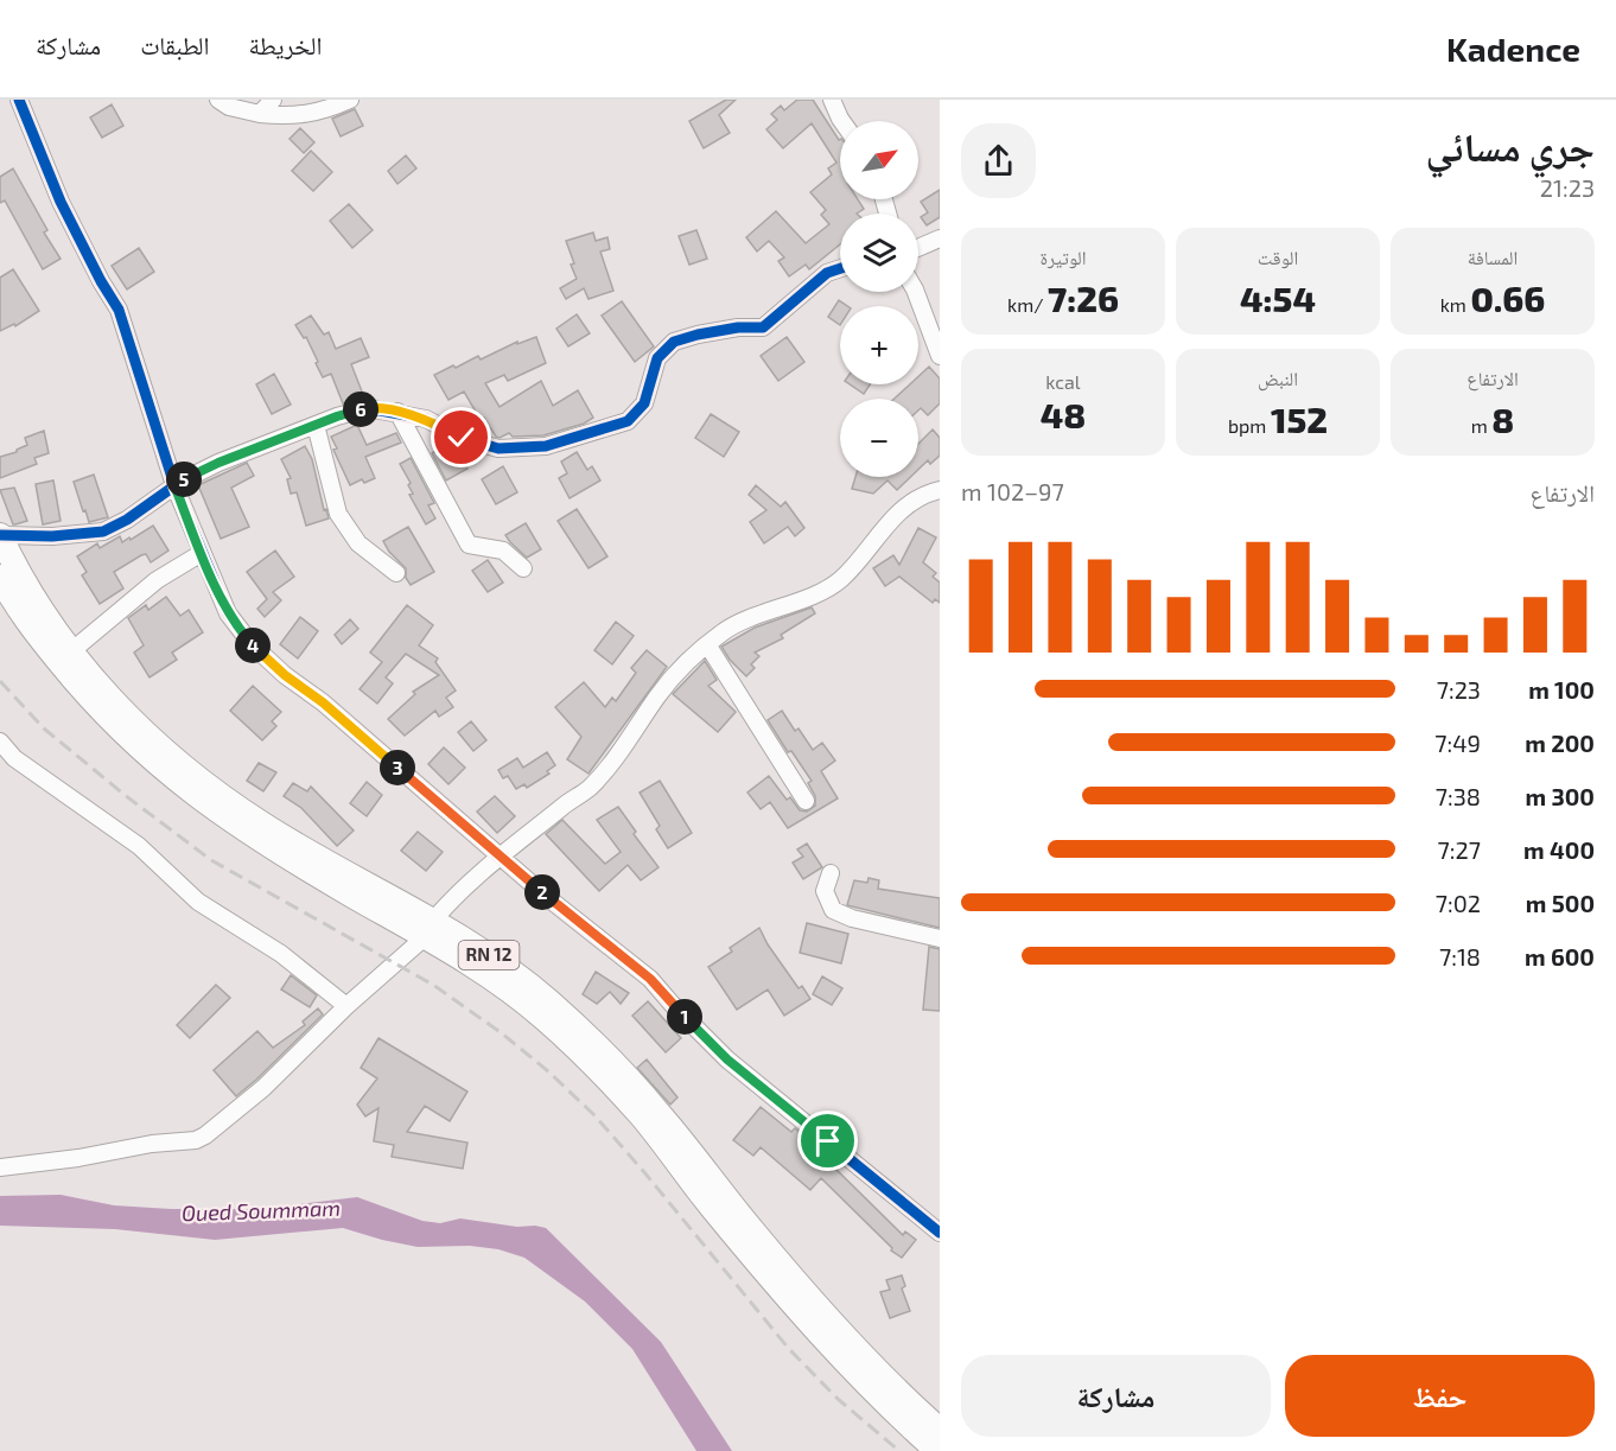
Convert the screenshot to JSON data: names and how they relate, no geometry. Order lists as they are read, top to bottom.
{
  "streets": {
    "highway": ["RN 12"]
  },
  "water": ["Oued Soummam"],
  "north": "top right",
  "page": {
    "header": "Kadence",
    "nav": ["الخريطة", "الطبقات", "مشاركة"],
    "heading": ["جري مسائي", "21:23"],
    "map_buttons": ["+", "−"],
    "stats": [
      ["المسافة", "0.66 km"],
      ["الوقت", "4:54"],
      ["الوتيرة", "7:26 /km"],
      ["الارتفاع", "8 m"],
      ["النبض", "152 bpm"],
      ["kcal", "48"]
    ],
    "pins": [
      "6",
      "5",
      "4",
      "3",
      "2",
      "1"
    ],
    "chart": ["الارتفاع", "97–102 m"],
    "list": [
      {
        "name": "100 m",
        "note": "7:23"
      },
      {
        "name": "200 m",
        "note": "7:49"
      },
      {
        "name": "300 m",
        "note": "7:38"
      },
      {
        "name": "400 m",
        "note": "7:27"
      },
      {
        "name": "500 m",
        "note": "7:02"
      },
      {
        "name": "600 m",
        "note": "7:18"
      }
    ],
    "buttons": ["حفظ", "مشاركة"]
  }
}
